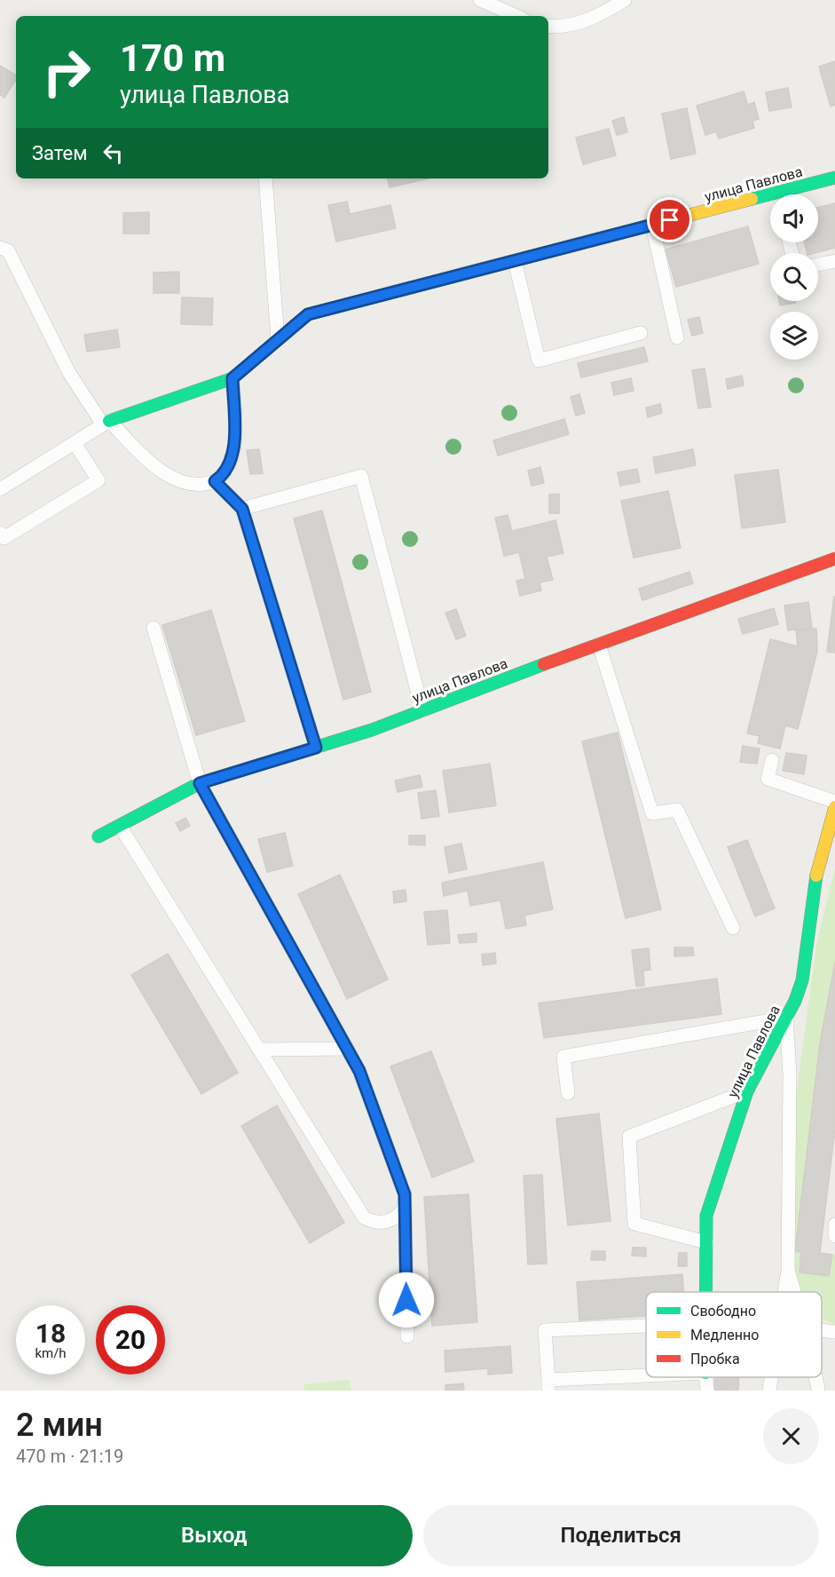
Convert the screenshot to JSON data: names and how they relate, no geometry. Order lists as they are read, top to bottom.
{
  "streets": {
    "street": ["улица Павлова"]
  },
  "legend": ["Свободно", "Медленно", "Пробка"],
  "page": {
    "turn": ["170 m", "улица Павлова"],
    "then": "Затем",
    "speed": "18 km/h",
    "limit": "20",
    "heading": ["2 мин", "470 m · 21:19"],
    "buttons": ["Выход", "Поделиться"]
  }
}
